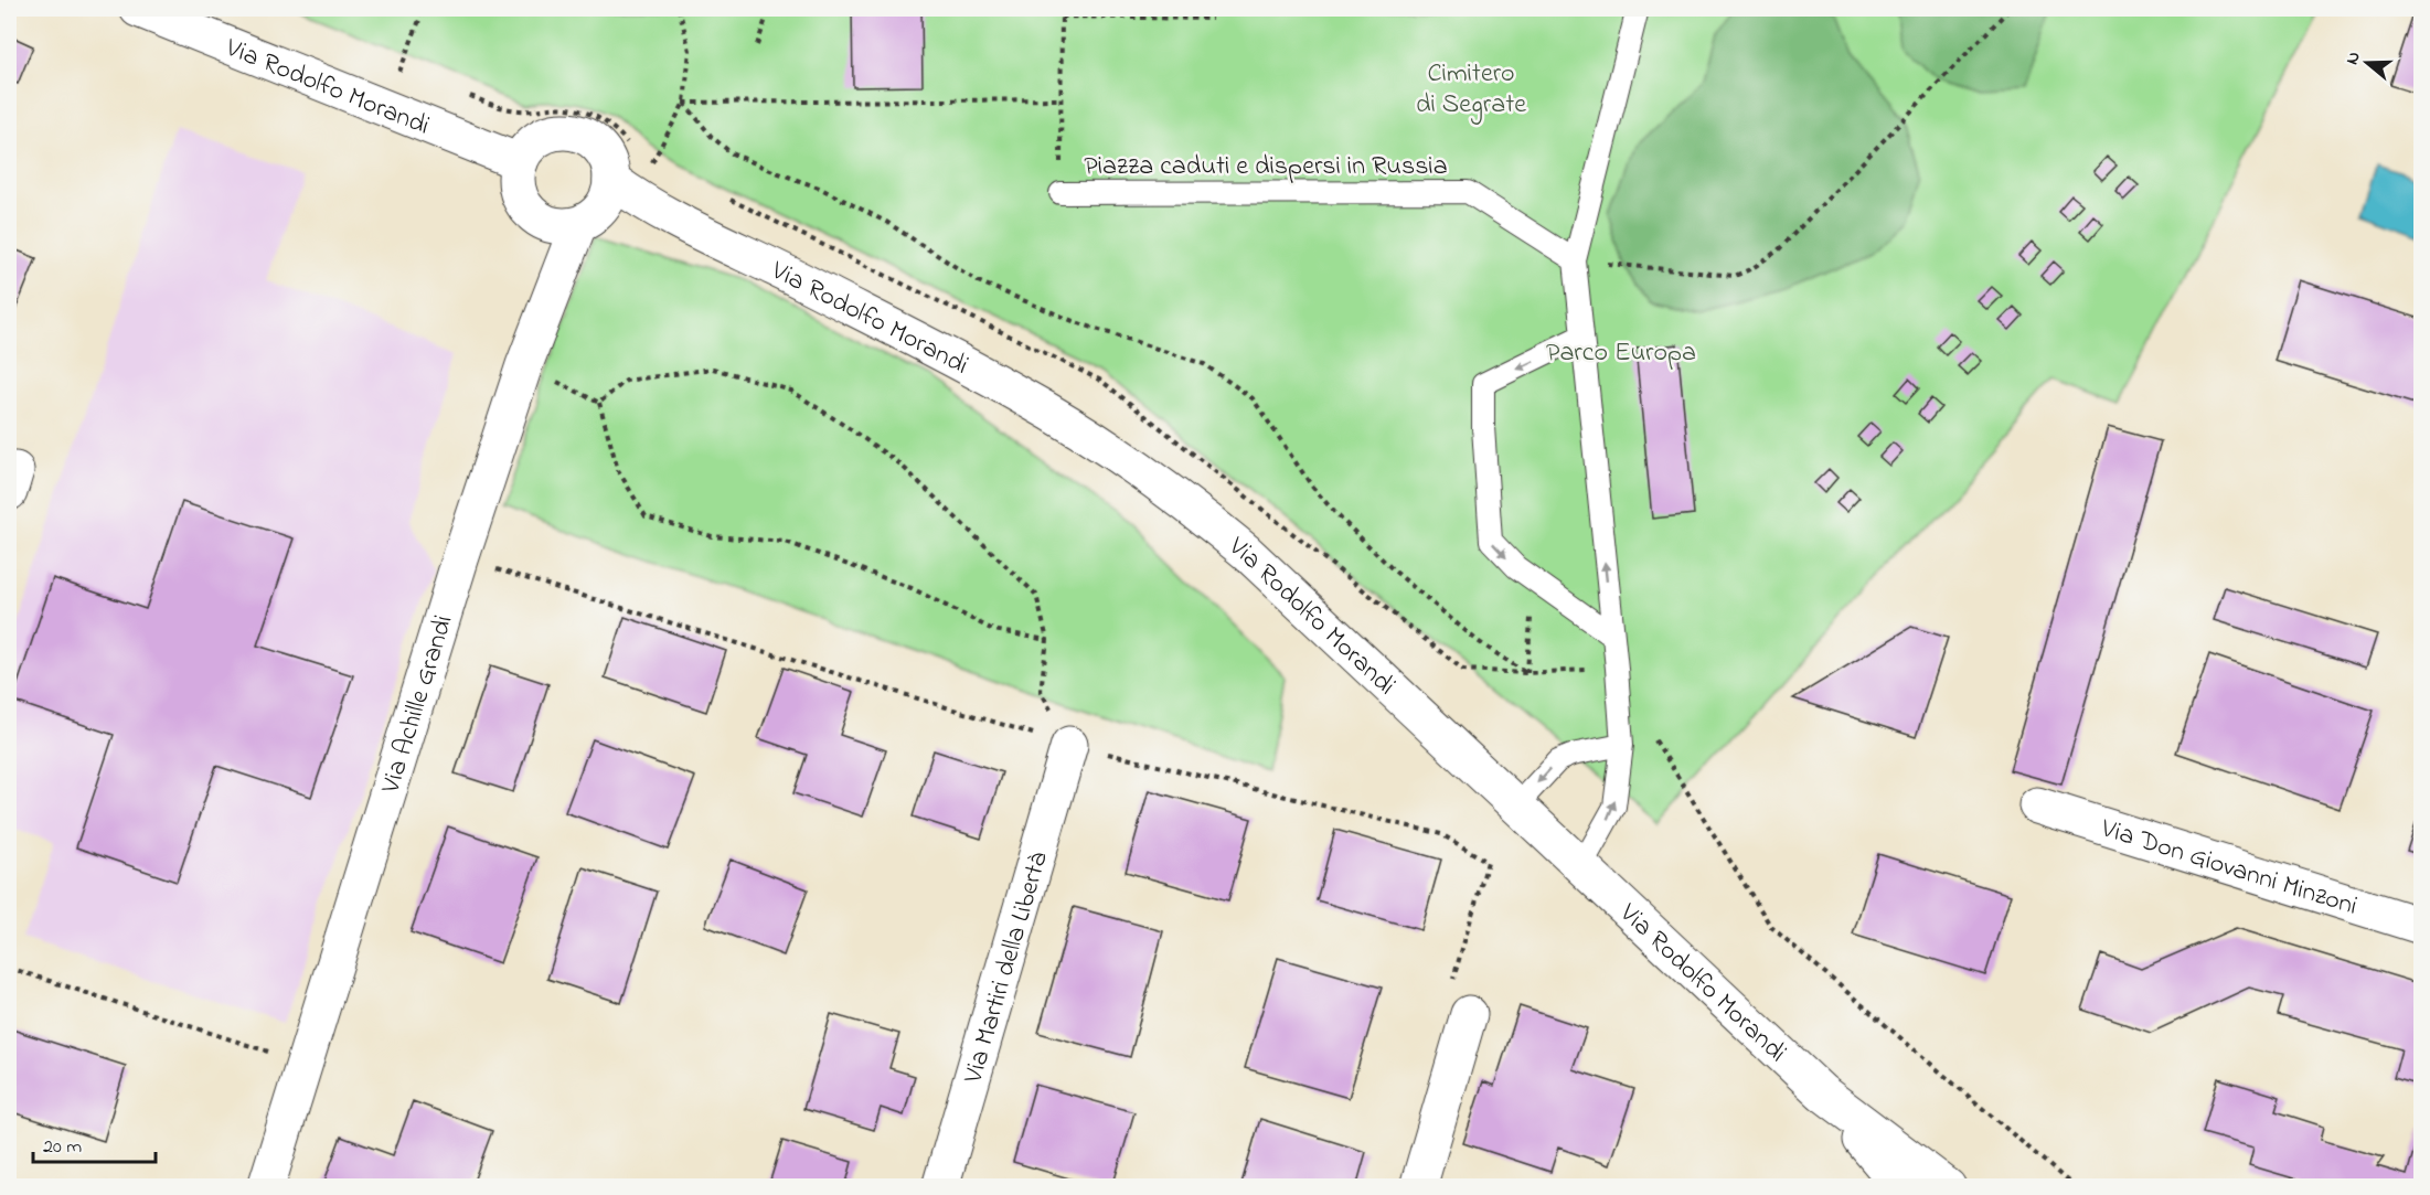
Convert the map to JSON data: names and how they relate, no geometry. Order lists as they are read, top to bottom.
{
  "streets": {
    "street": [
      "Via Rodolfo Morandi",
      "Via Achille Grandi",
      "Via Don Giovanni Minzoni",
      "Via Martiri della Libertà"
    ],
    "lane": ["Piazza caduti e dispersi in Russia"]
  },
  "crossings": [
    ["Via Rodolfo Morandi", "Via Achille Grandi"]
  ],
  "parks": ["Cimitero di Segrate", "Parco Europa"],
  "scale_bar": "20 m",
  "north": "left"
}
